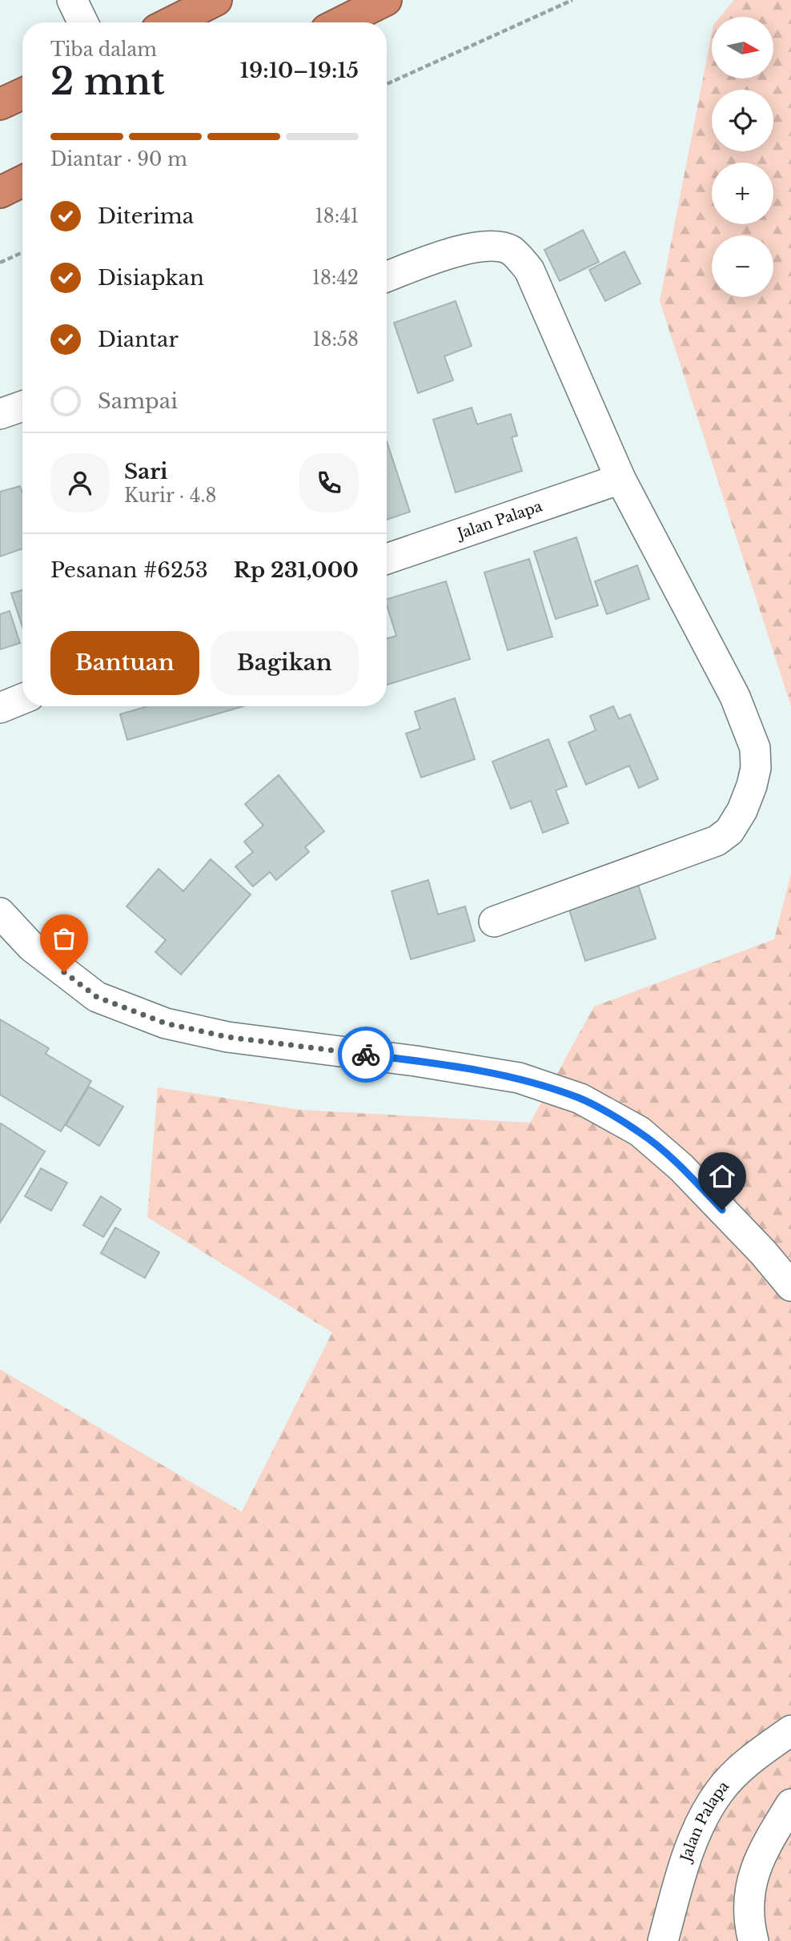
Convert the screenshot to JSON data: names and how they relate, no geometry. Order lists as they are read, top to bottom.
{
  "streets": {
    "street": ["Jalan Palapa"]
  },
  "north": "right",
  "page": {
    "map_buttons": ["+", "−"],
    "heading": ["2 mnt", "Tiba dalam", "19:10–19:15"],
    "panel": [
      "Sari",
      "Kurir · 4.8",
      "Pesanan #6253",
      "Rp 231,000"
    ],
    "bar": "Diantar · 90 m",
    "list": [
      ["Diterima", "18:41"],
      ["Disiapkan", "18:42"],
      ["Diantar", "18:58"],
      "Sampai"
    ],
    "buttons": ["Bantuan", "Bagikan"]
  }
}
